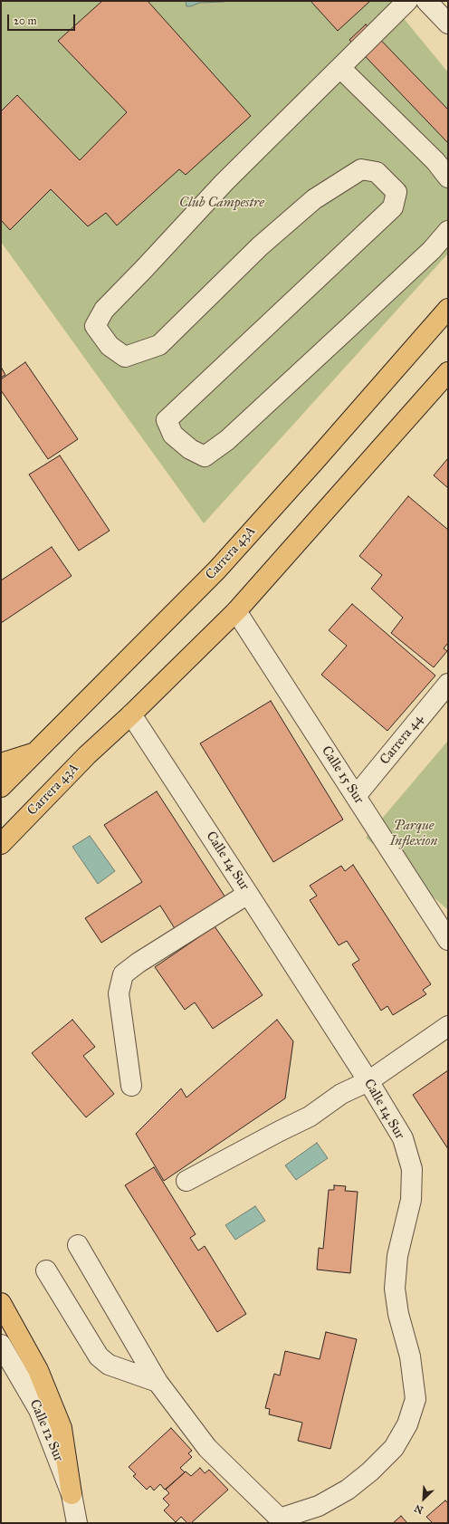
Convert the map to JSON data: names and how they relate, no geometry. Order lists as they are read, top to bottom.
{
  "streets": {
    "main road": ["Carrera 43A"],
    "street": [
      "Carrera 44",
      "Calle 15 Sur",
      "Calle 14 Sur",
      "Calle 12 Sur"
    ]
  },
  "crossings": [
    ["Carrera 43A", "Calle 15 Sur"],
    ["Carrera 43A", "Calle 14 Sur"],
    ["Carrera 44", "Calle 15 Sur"]
  ],
  "parks": ["Club Campestre", "Parque Inflexion"],
  "scale_bar": "20 m",
  "north": "bottom left"
}
